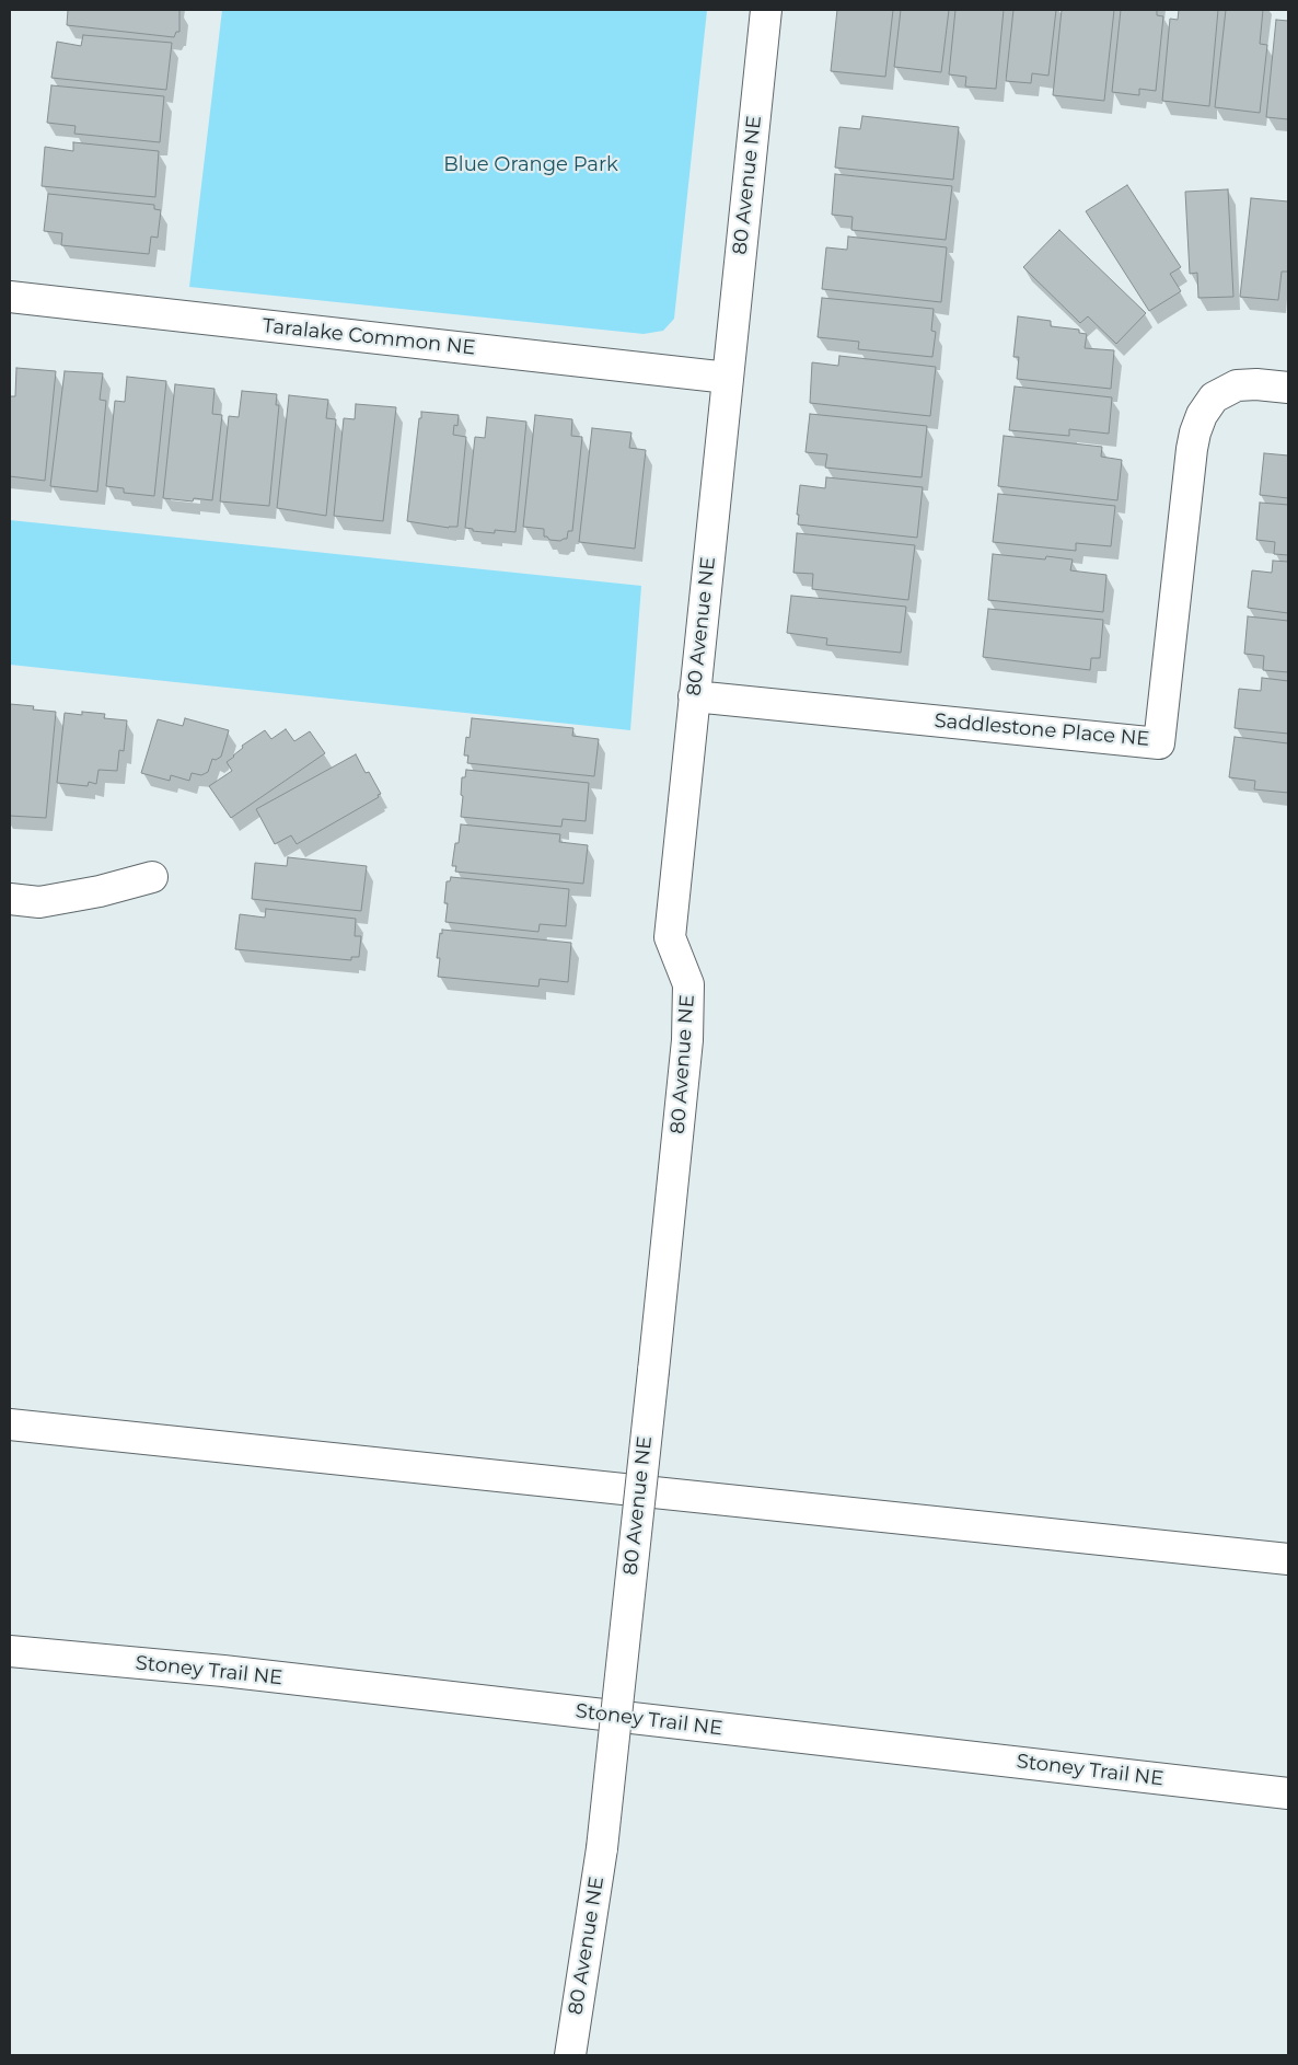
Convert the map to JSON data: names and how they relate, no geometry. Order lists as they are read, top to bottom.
{
  "streets": {
    "main road": [
      "80 Avenue NE",
      "Taralake Common NE",
      "Saddlestone Place NE",
      "Stoney Trail NE"
    ]
  },
  "crossings": [
    ["80 Avenue NE", "Taralake Common NE"],
    ["80 Avenue NE", "Saddlestone Place NE"]
  ],
  "parks": ["Blue Orange Park"]
}
